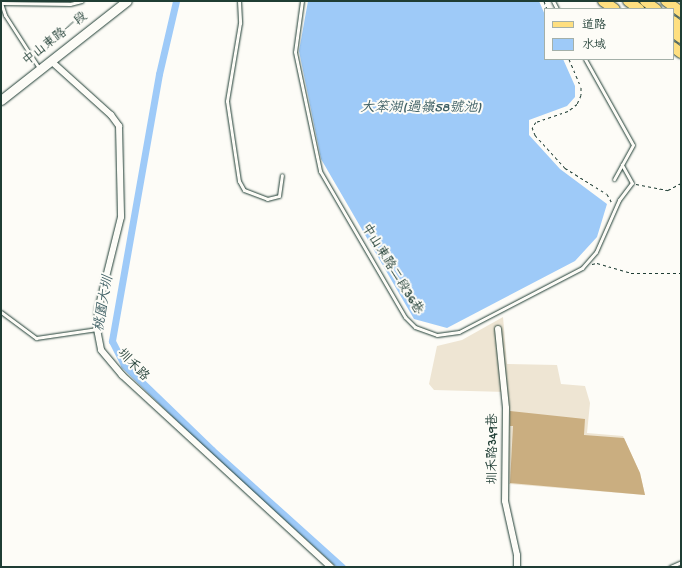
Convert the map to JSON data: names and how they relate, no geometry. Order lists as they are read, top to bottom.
{
  "streets": {
    "main road": ["中山東路一段"],
    "street": ["圳禾路", "圳禾路349巷"],
    "lane": ["中山東路二段36巷"]
  },
  "crossings": [
    ["中山東路一段", "圳禾路"]
  ],
  "water": ["大笨湖(過嶺58號池)", "桃園大圳"],
  "legend": ["道路", "水域"]
}
